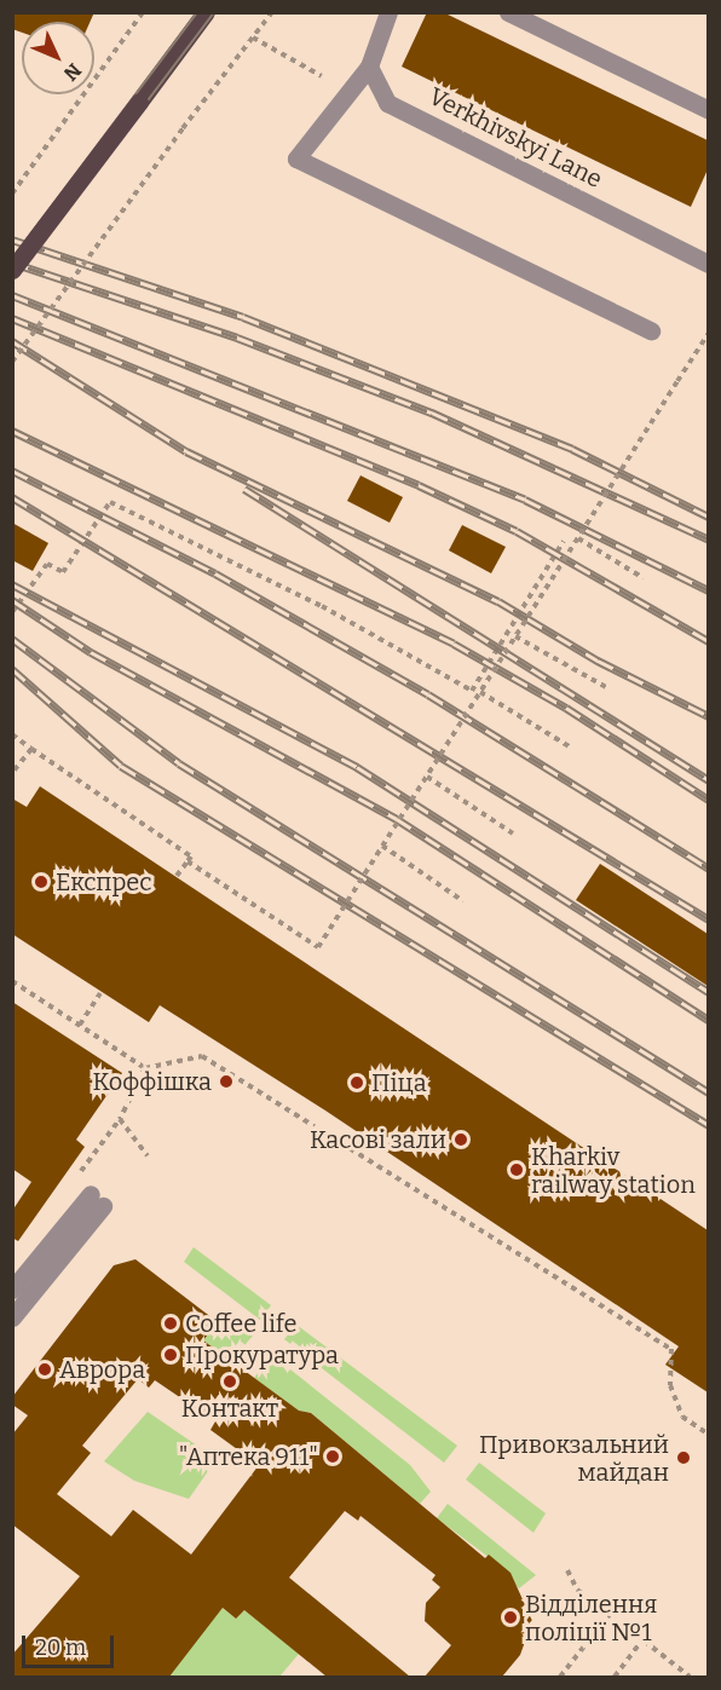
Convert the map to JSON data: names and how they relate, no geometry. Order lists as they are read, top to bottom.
{
  "streets": {
    "street": ["Verkhivskyi Lane"]
  },
  "places": [
    "Експрес",
    "Коффішка",
    "Піца",
    "Касові зали",
    "Kharkiv railway station",
    "Coffee life",
    "Прокуратура",
    "Аврора",
    "Контакт",
    "\"Аптека 911\"",
    "Привокзальний майдан",
    "Відділення поліції №1"
  ],
  "scale_bar": "20 m",
  "north": "bottom right"
}
